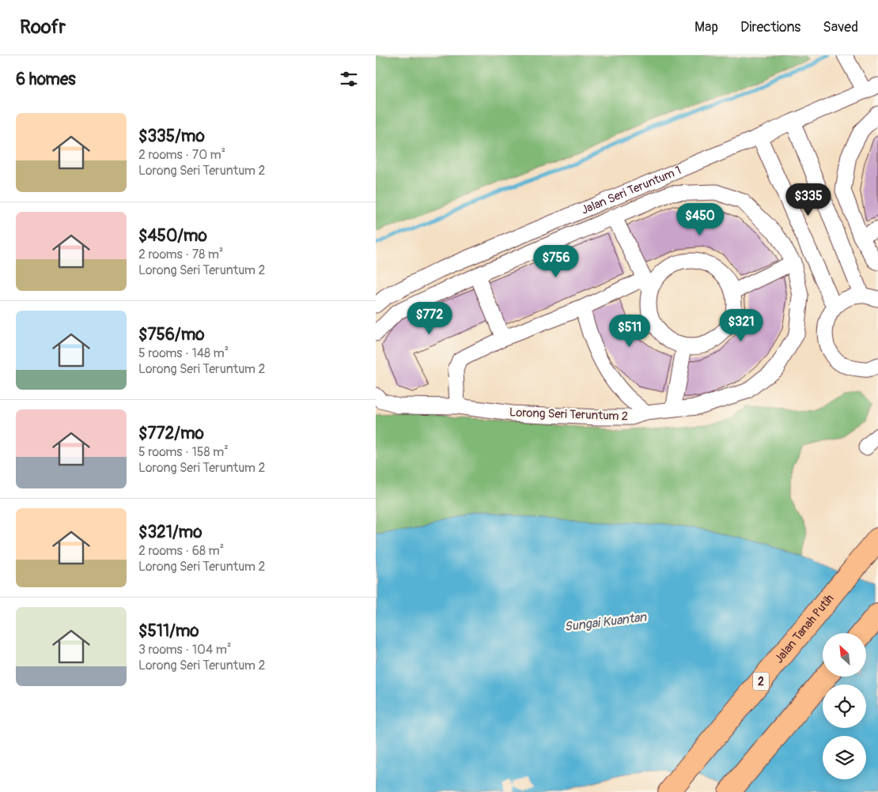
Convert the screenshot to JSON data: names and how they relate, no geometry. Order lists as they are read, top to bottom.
{
  "streets": {
    "highway": ["Jalan Tanah Putih", "2"],
    "street": ["Jalan Seri Teruntum 1", "Lorong Seri Teruntum 2"]
  },
  "water": ["Sungai Kuantan"],
  "north": "top left",
  "page": {
    "header": "Roofr",
    "nav": ["Map", "Directions", "Saved"],
    "heading": "6 homes",
    "list": [
      {
        "name": "$335/mo",
        "note": "2 rooms · 70 m² · Lorong Seri Teruntum 2"
      },
      {
        "name": "$450/mo",
        "note": "2 rooms · 78 m² · Lorong Seri Teruntum 2"
      },
      {
        "name": "$756/mo",
        "note": "5 rooms · 148 m² · Lorong Seri Teruntum 2"
      },
      {
        "name": "$772/mo",
        "note": "5 rooms · 158 m² · Lorong Seri Teruntum 2"
      },
      {
        "name": "$321/mo",
        "note": "2 rooms · 68 m² · Lorong Seri Teruntum 2"
      },
      {
        "name": "$511/mo",
        "note": "3 rooms · 104 m² · Lorong Seri Teruntum 2"
      }
    ],
    "price": [
      "$335",
      "$450",
      "$756",
      "$772",
      "$321",
      "$511"
    ]
  }
}
